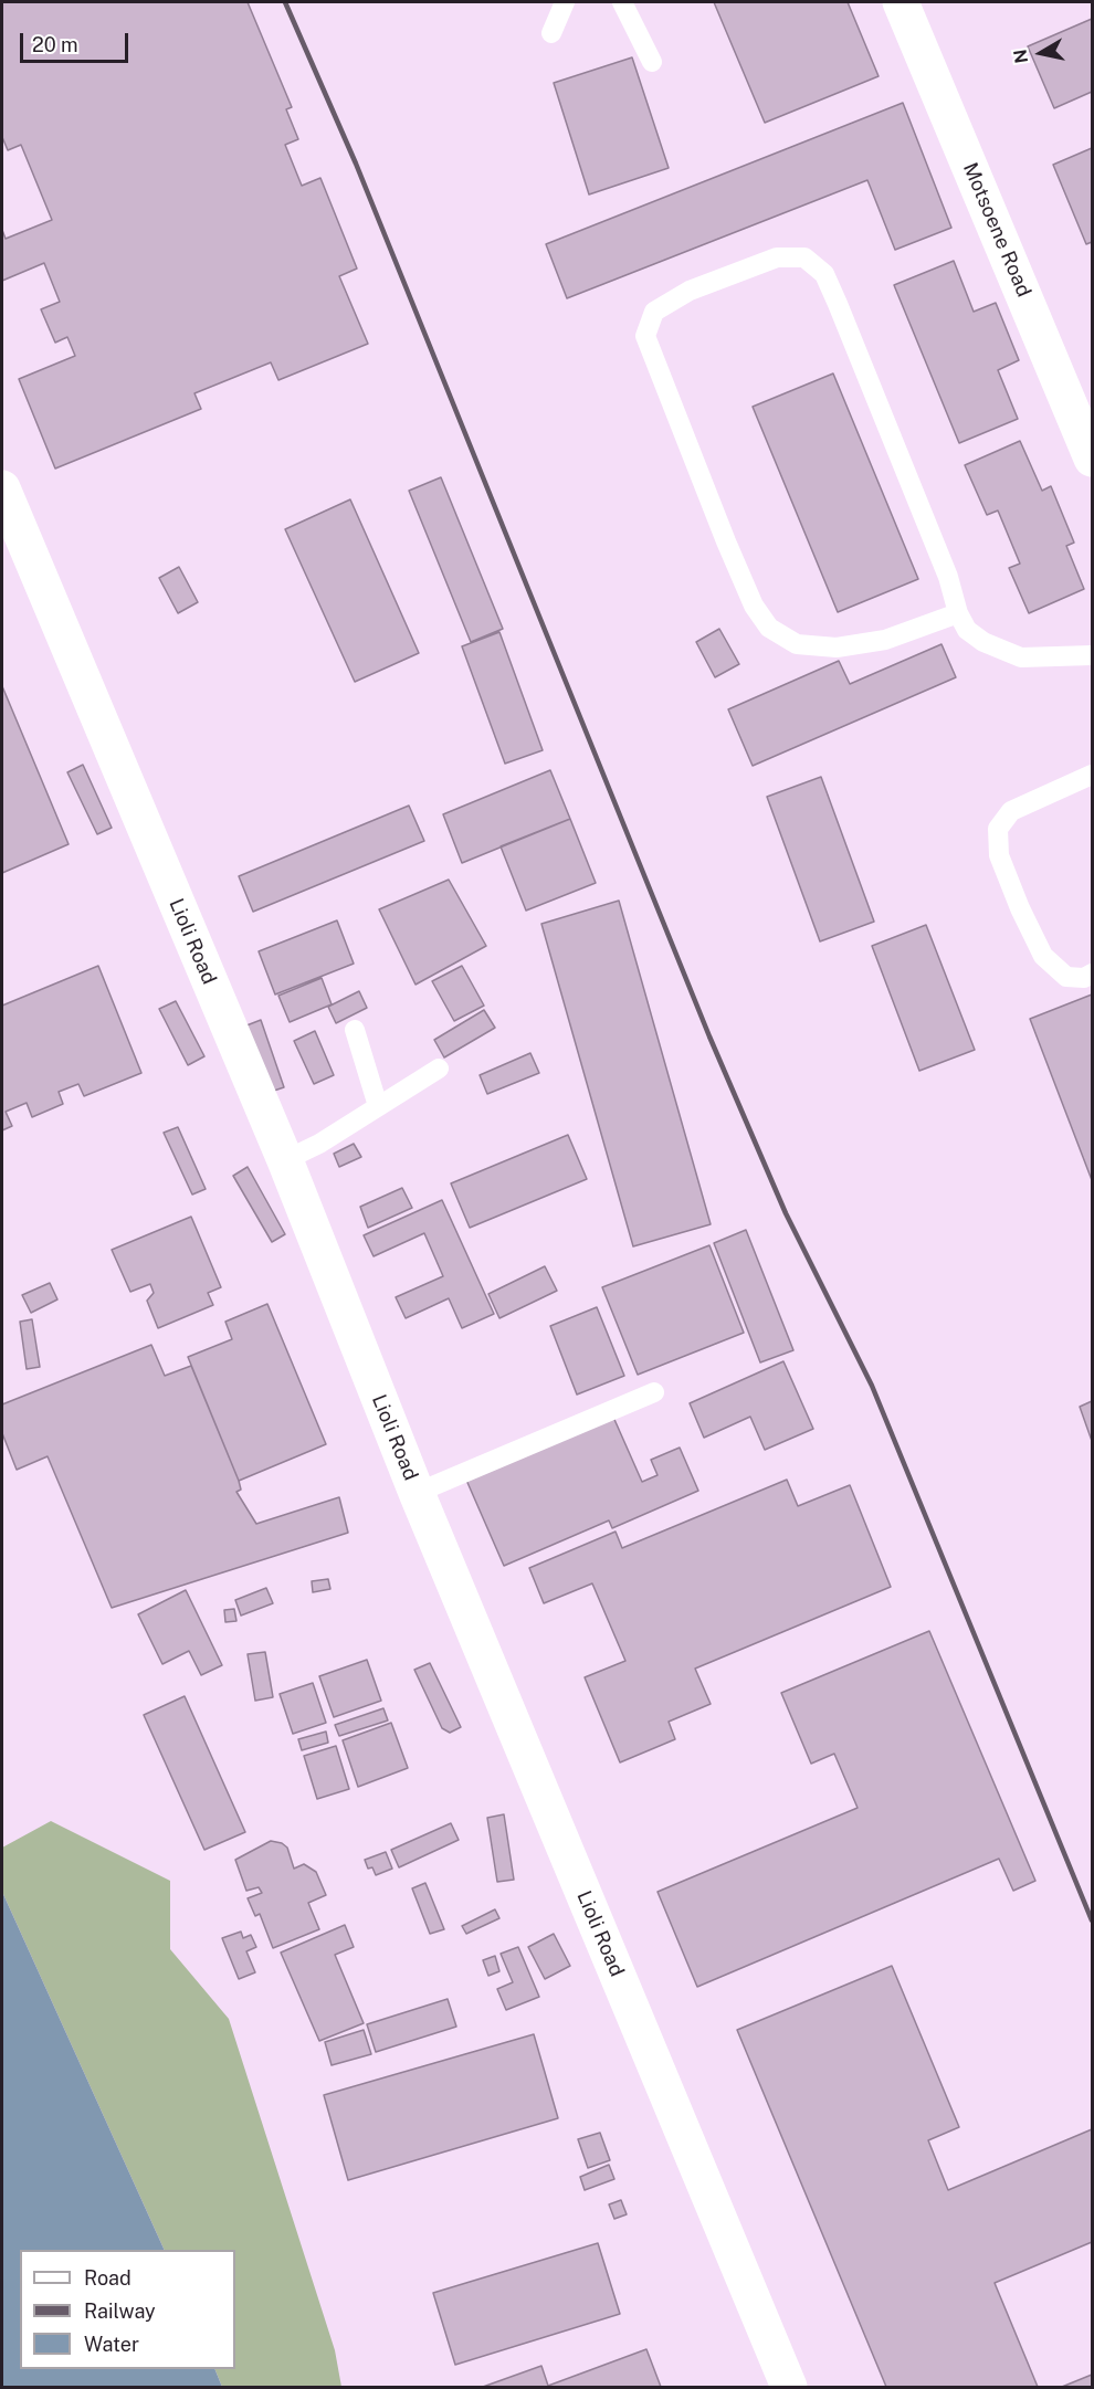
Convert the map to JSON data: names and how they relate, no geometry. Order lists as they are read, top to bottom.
{
  "streets": {
    "street": ["Motsoene Road", "Lioli Road"]
  },
  "legend": ["Road", "Railway", "Water"],
  "scale_bar": "20 m",
  "north": "left"
}
